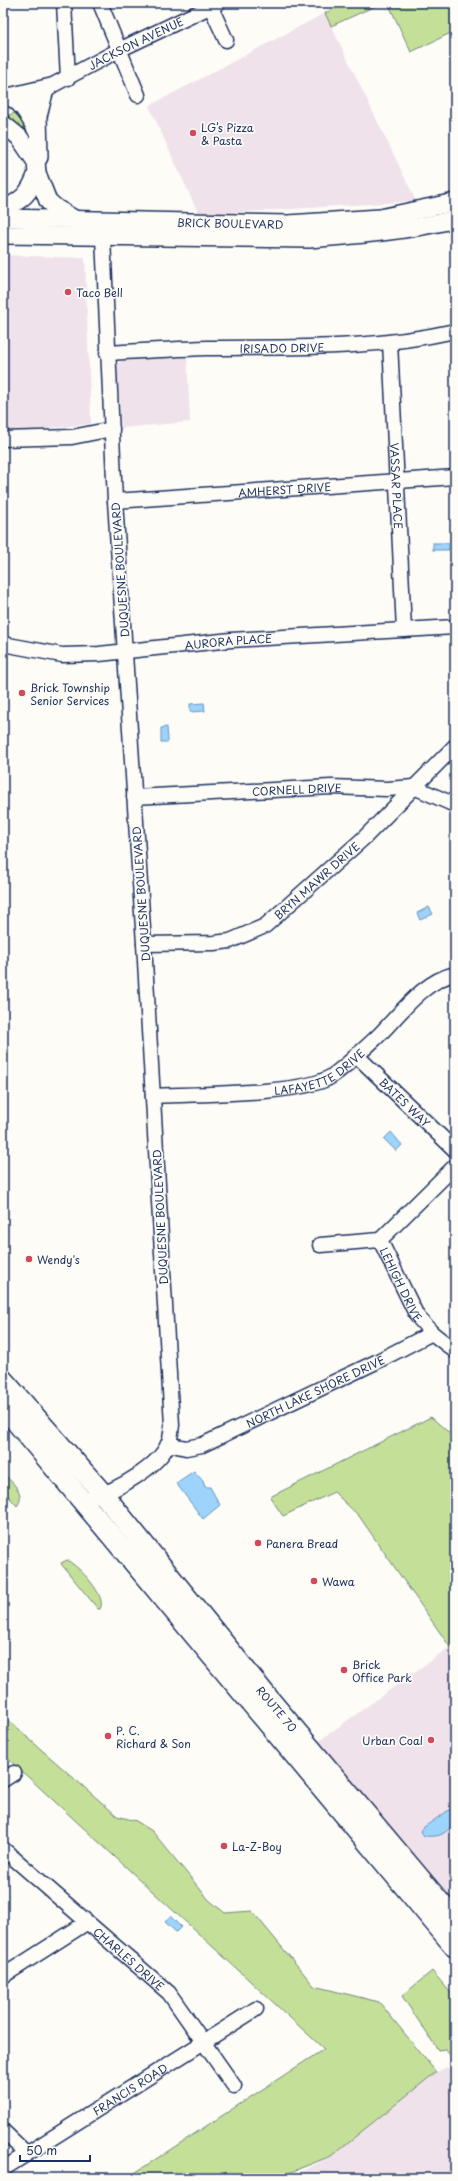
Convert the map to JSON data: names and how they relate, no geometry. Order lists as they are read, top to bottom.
{
  "streets": {
    "highway": ["ROUTE 70"],
    "main road": ["BRICK BOULEVARD"],
    "street": [
      "JACKSON AVENUE",
      "IRISADO DRIVE",
      "VASSAR PLACE",
      "AMHERST DRIVE",
      "DUQUESNE BOULEVARD",
      "AURORA PLACE",
      "CORNELL DRIVE",
      "BRYN MAWR DRIVE",
      "LAFAYETTE DRIVE",
      "BATES WAY",
      "LEHIGH DRIVE",
      "NORTH LAKE SHORE DRIVE",
      "CHARLES DRIVE",
      "FRANCIS ROAD"
    ]
  },
  "crossings": [
    ["BRICK BOULEVARD", "DUQUESNE BOULEVARD"],
    ["IRISADO DRIVE", "VASSAR PLACE"],
    ["IRISADO DRIVE", "DUQUESNE BOULEVARD"],
    ["VASSAR PLACE", "AMHERST DRIVE"],
    ["VASSAR PLACE", "AURORA PLACE"],
    ["AMHERST DRIVE", "DUQUESNE BOULEVARD"],
    ["DUQUESNE BOULEVARD", "AURORA PLACE"],
    ["DUQUESNE BOULEVARD", "CORNELL DRIVE"],
    ["DUQUESNE BOULEVARD", "BRYN MAWR DRIVE"],
    ["DUQUESNE BOULEVARD", "LAFAYETTE DRIVE"],
    ["DUQUESNE BOULEVARD", "NORTH LAKE SHORE DRIVE"],
    ["DUQUESNE BOULEVARD", "ROUTE 70"],
    ["CORNELL DRIVE", "BRYN MAWR DRIVE"],
    ["LAFAYETTE DRIVE", "BATES WAY"],
    ["LEHIGH DRIVE", "NORTH LAKE SHORE DRIVE"],
    ["CHARLES DRIVE", "FRANCIS ROAD"]
  ],
  "places": [
    "LG’s Pizza & Pasta",
    "Taco Bell",
    "Brick Township Senior Services",
    "Wendy's",
    "Panera Bread",
    "Wawa",
    "Brick Office Park",
    "P. C. Richard & Son",
    "Urban Coal",
    "La-Z-Boy"
  ],
  "scale_bar": "50 m"
}
